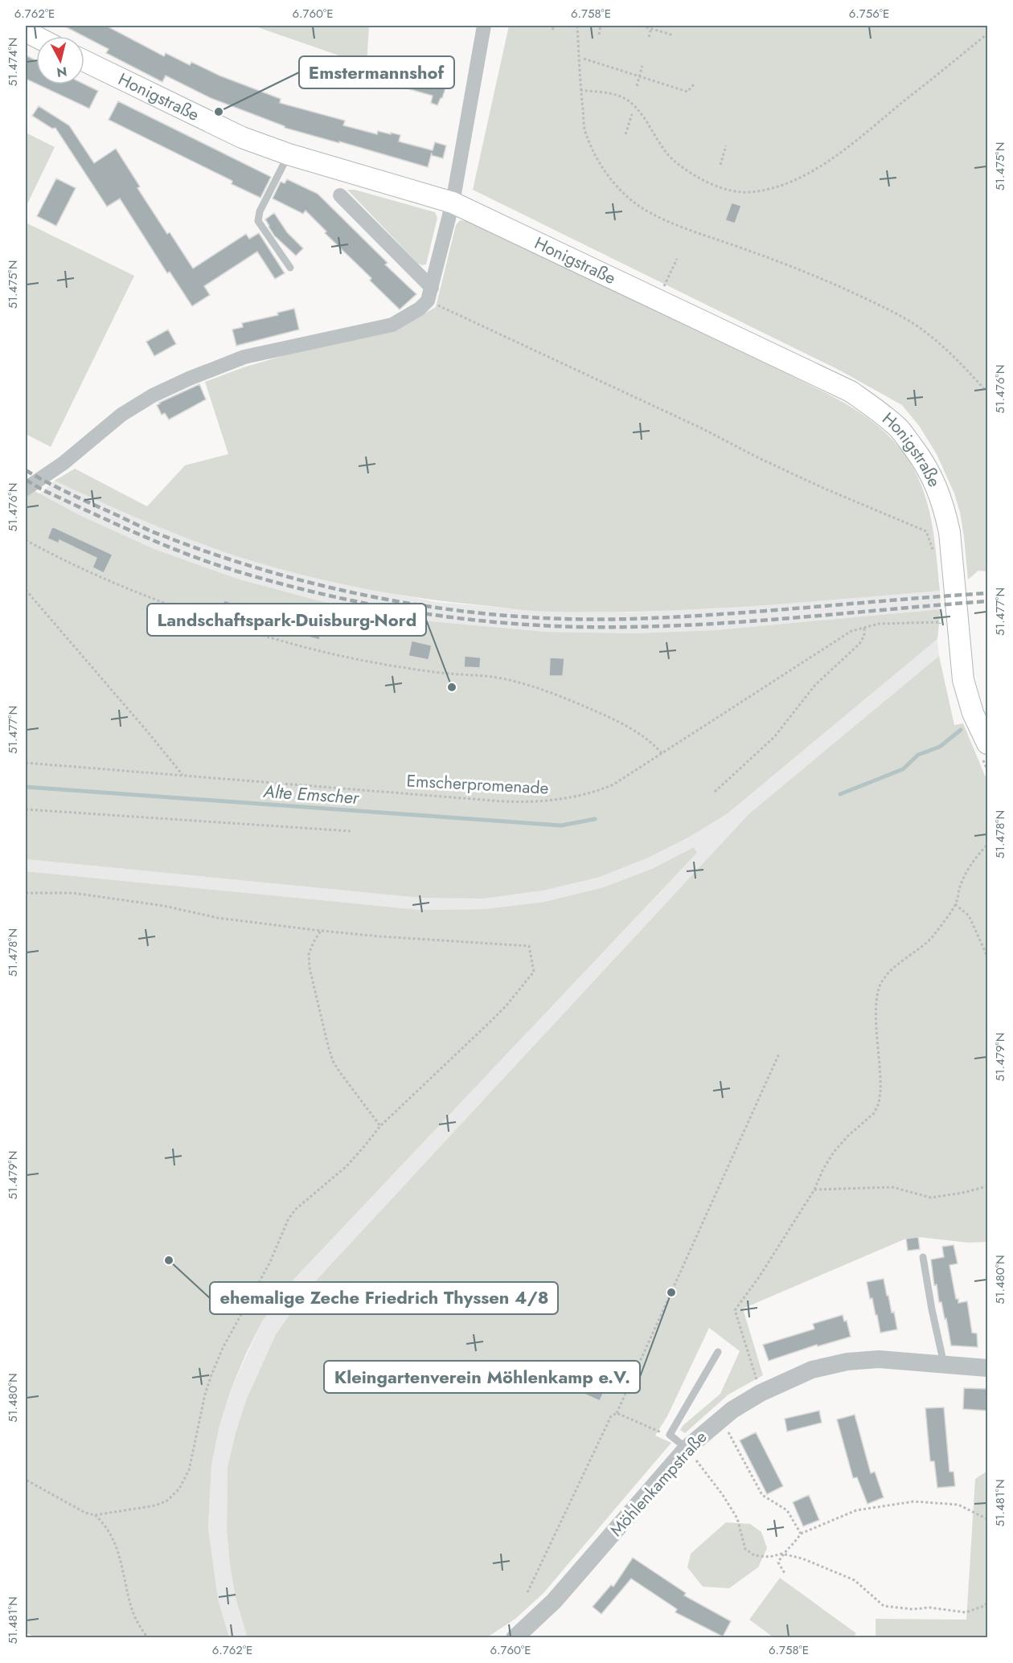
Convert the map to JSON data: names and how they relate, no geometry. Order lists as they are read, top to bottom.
{
  "streets": {
    "main road": ["Honigstraße"],
    "street": ["Möhlenkampstraße"],
    "path": ["Emscherpromenade"]
  },
  "water": ["Alte Emscher"],
  "places": [
    "Emstermannshof",
    "Landschaftspark-Duisburg-Nord",
    "ehemalige Zeche Friedrich Thyssen 4/8",
    "Kleingartenverein Möhlenkamp e.V."
  ],
  "north": "bottom",
  "coordinates": [
    "6.762°E",
    "6.760°E",
    "6.758°E",
    "6.756°E",
    "51.474°N",
    "51.475°N",
    "51.476°N",
    "51.477°N",
    "51.478°N",
    "51.479°N",
    "51.480°N",
    "51.481°N"
  ]
}
